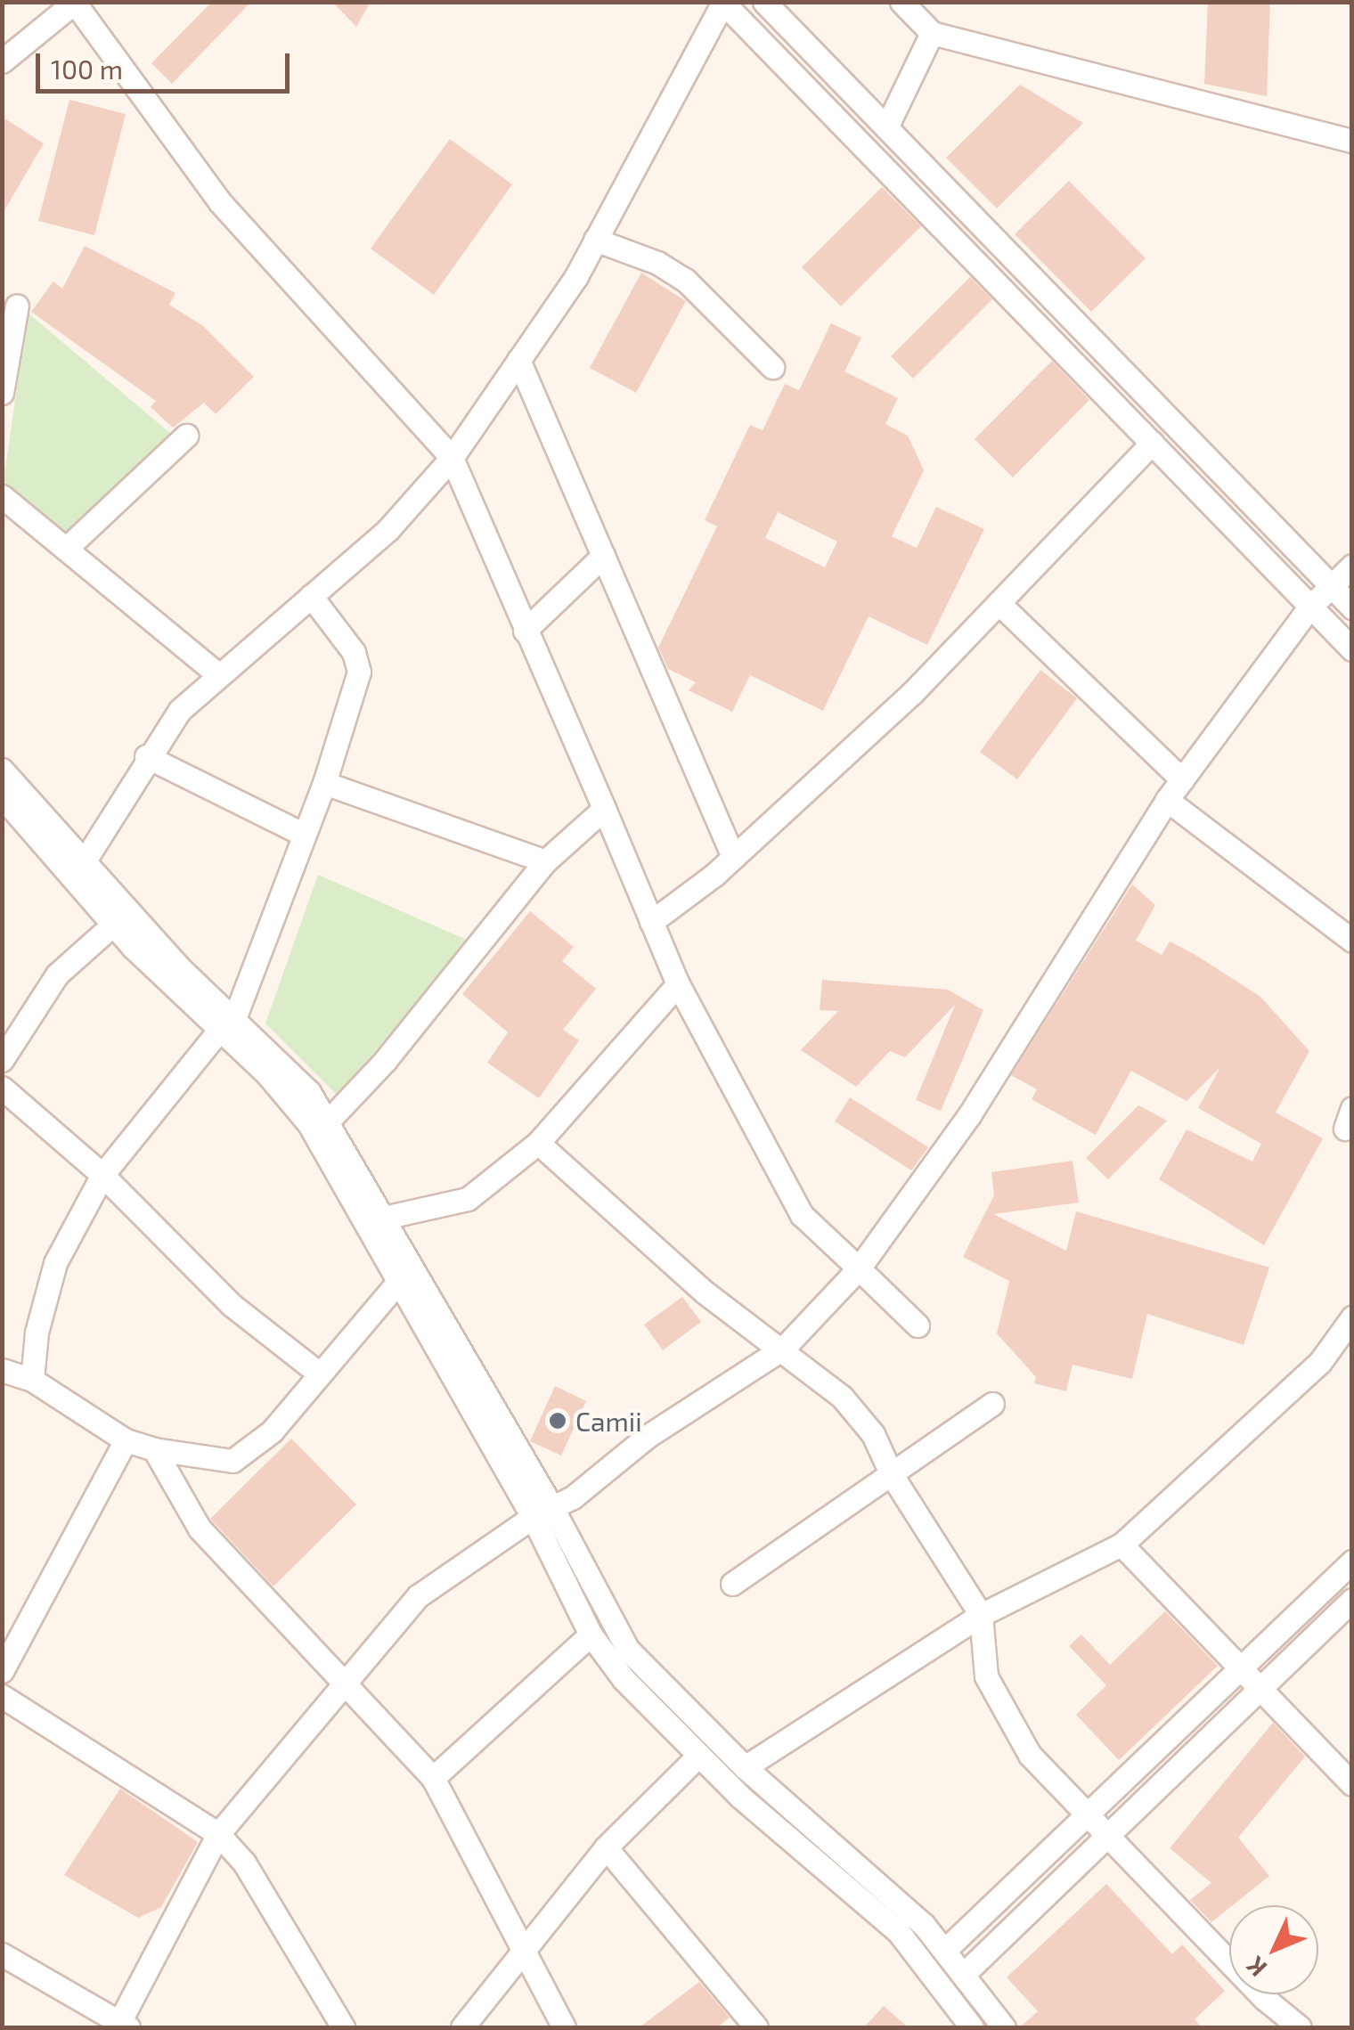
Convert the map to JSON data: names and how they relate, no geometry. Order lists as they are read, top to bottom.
{
  "places": ["Camii"],
  "scale_bar": "100 m",
  "north": "bottom left"
}
